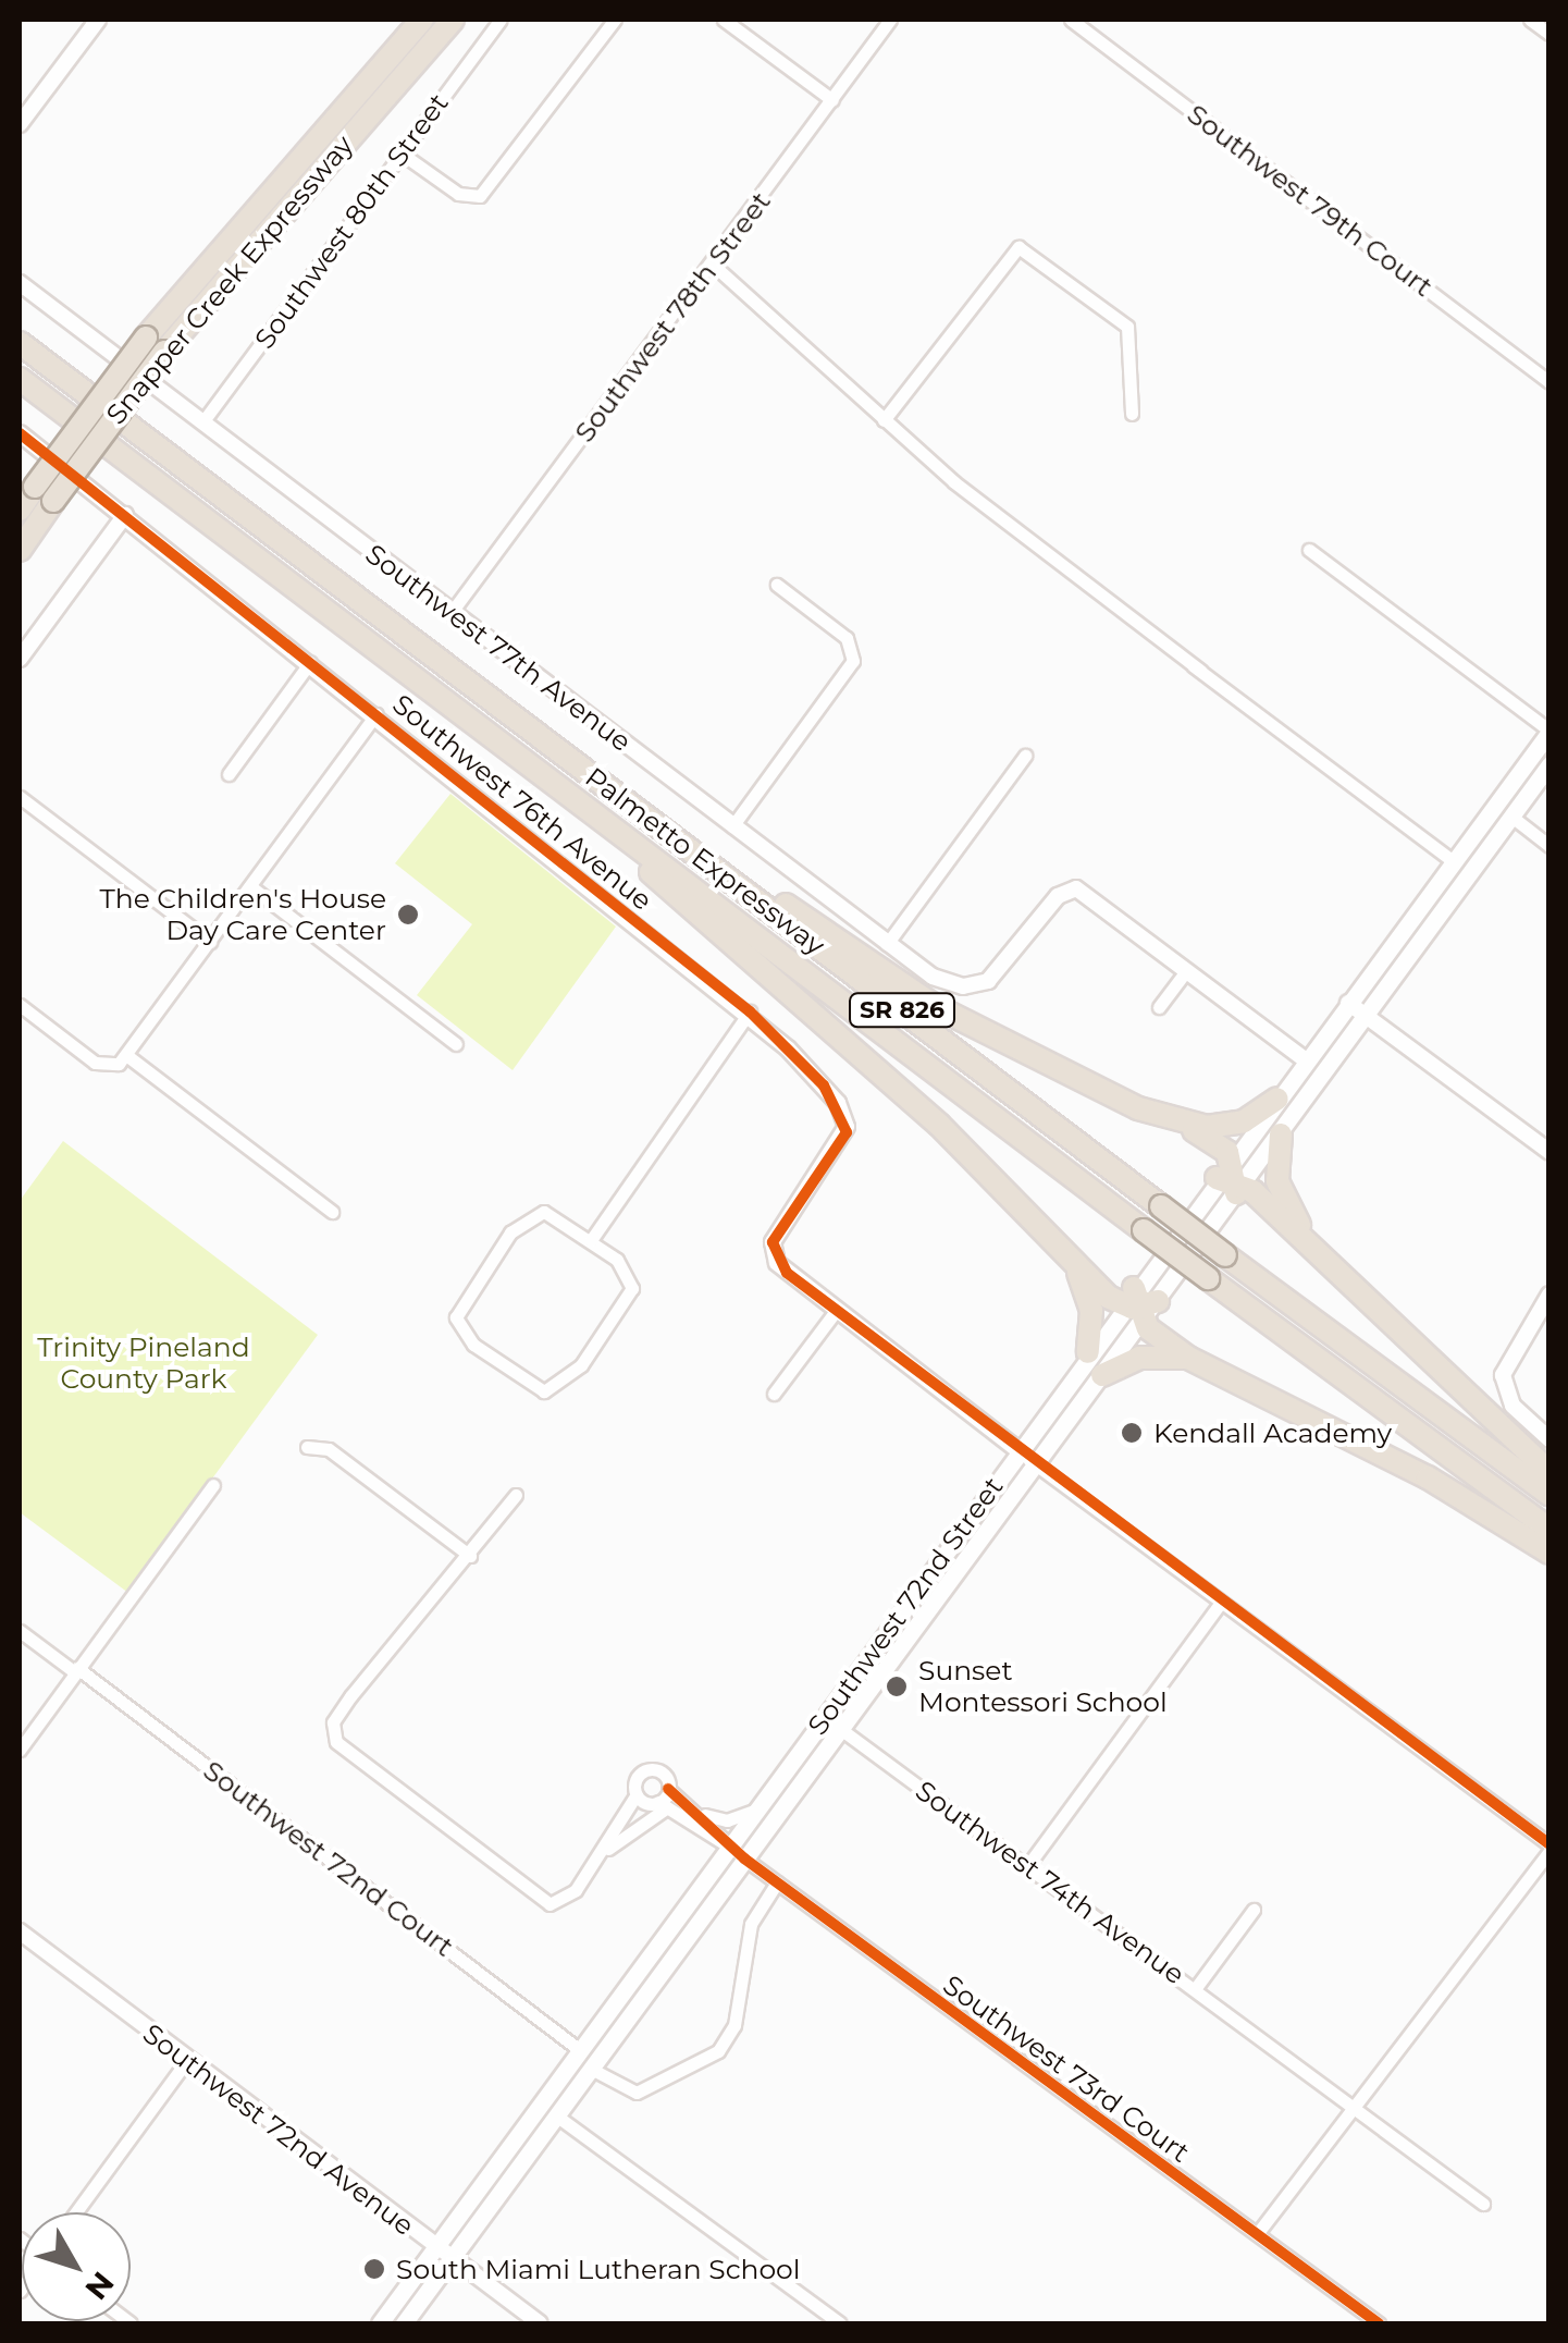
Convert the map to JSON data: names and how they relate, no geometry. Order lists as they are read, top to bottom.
{
  "streets": {
    "highway": ["Snapper Creek Expressway", "Palmetto Expressway", "SR 826"],
    "main road": ["Southwest 72nd Street"],
    "street": [
      "Southwest 79th Court",
      "Southwest 80th Street",
      "Southwest 78th Street",
      "Southwest 77th Avenue",
      "Southwest 76th Avenue",
      "Southwest 72nd Court",
      "Southwest 74th Avenue",
      "Southwest 73rd Court",
      "Southwest 72nd Avenue"
    ]
  },
  "crossings": [
    ["Southwest 80th Street", "Southwest 77th Avenue"],
    ["Southwest 78th Street", "Southwest 77th Avenue"],
    ["Southwest 72nd Street", "Southwest 72nd Court"],
    ["Southwest 72nd Street", "Southwest 74th Avenue"],
    ["Southwest 72nd Street", "Southwest 73rd Court"],
    ["Southwest 72nd Street", "Southwest 72nd Avenue"]
  ],
  "parks": ["Trinity Pineland County Park"],
  "places": [
    "The Children's House Day Care Center",
    "Kendall Academy",
    "Sunset Montessori School",
    "South Miami Lutheran School"
  ],
  "north": "bottom right"
}
